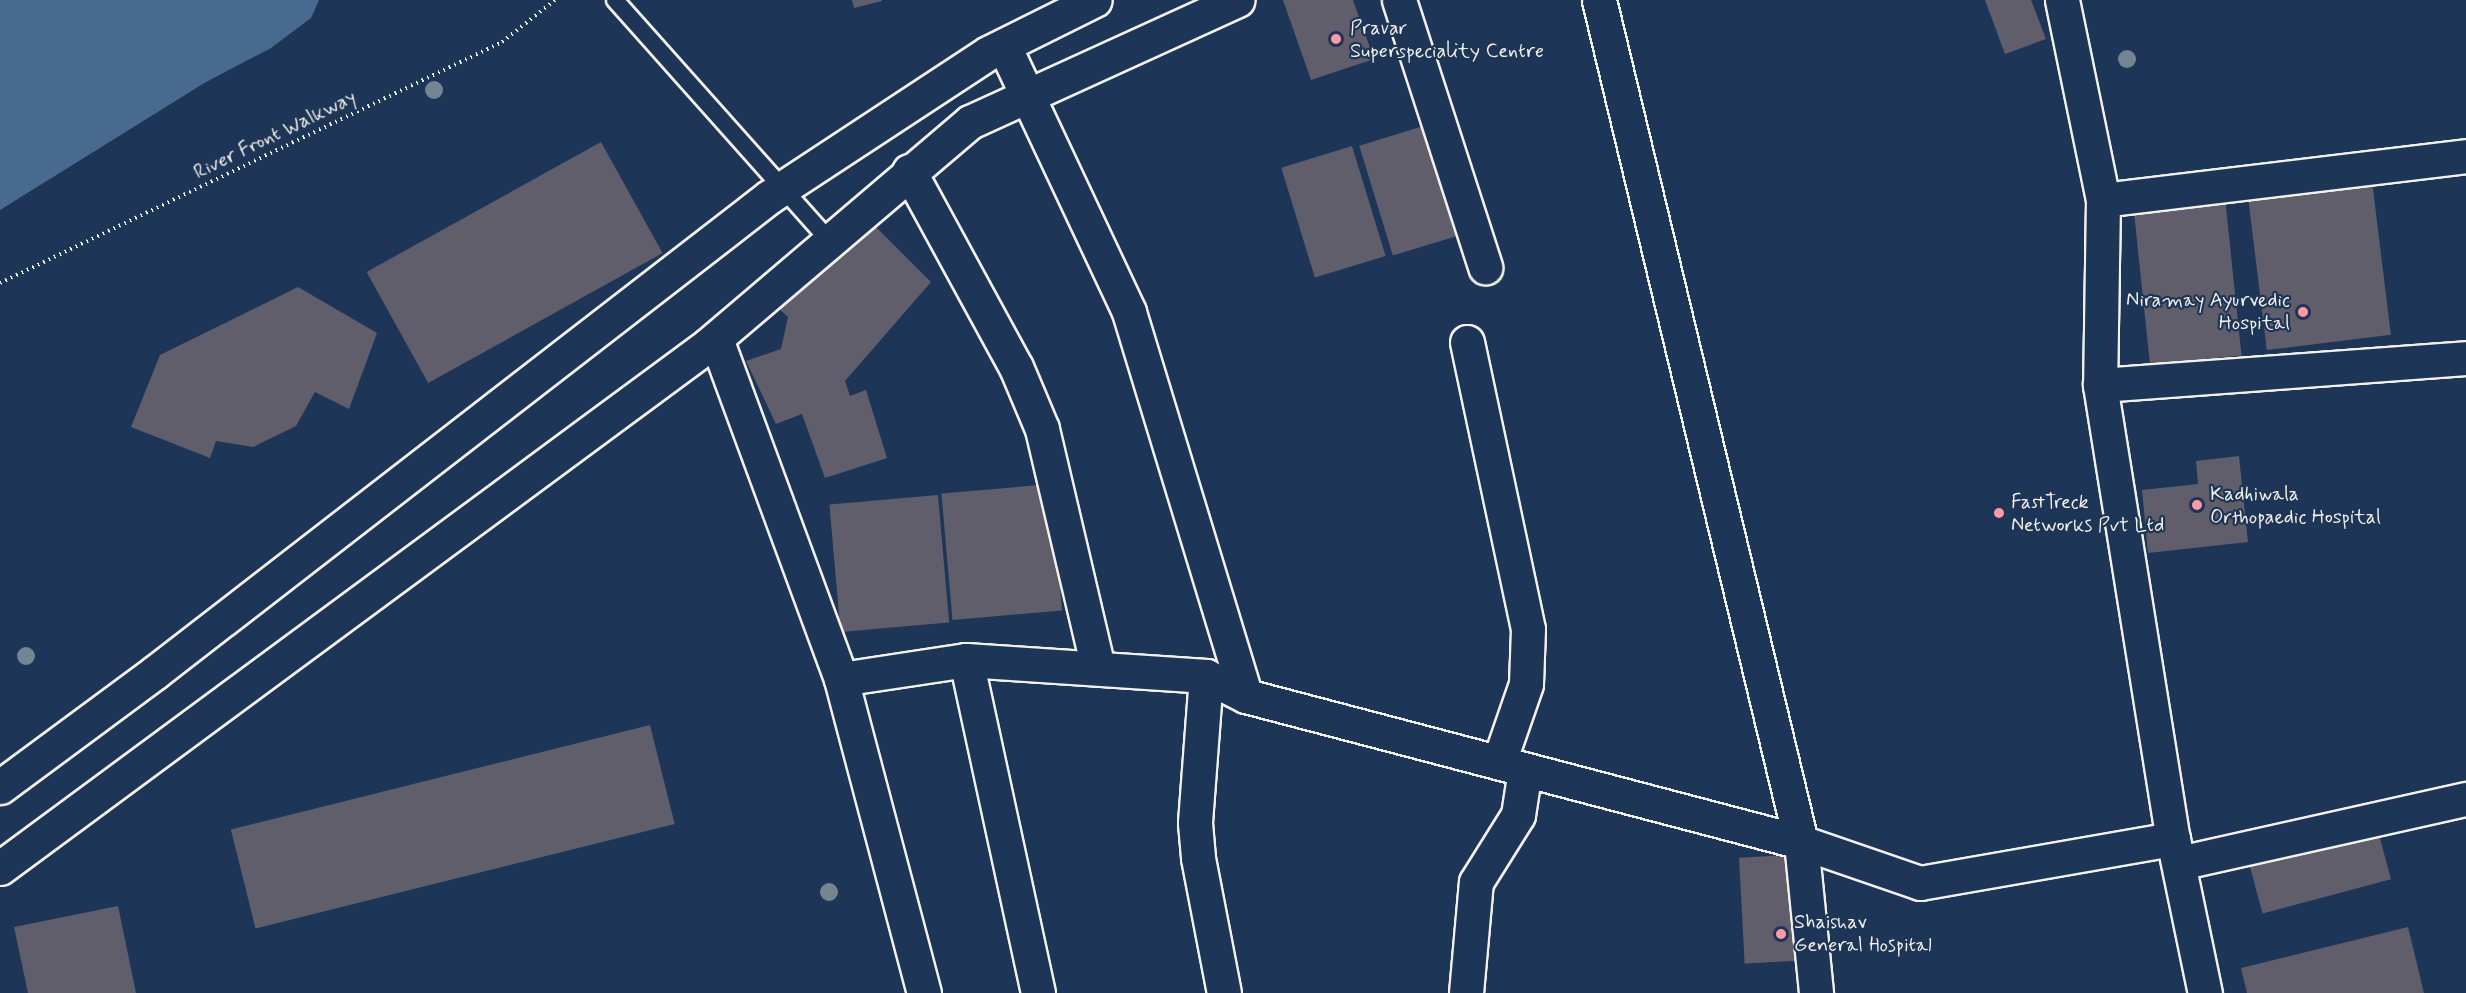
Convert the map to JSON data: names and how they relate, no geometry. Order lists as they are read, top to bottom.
{
  "streets": {
    "path": ["River Front Walkway"]
  },
  "places": [
    "Pravar Superspeciality Centre",
    "Niramay Ayurvedic Hospital",
    "Kadhiwala Orthopaedic Hospital",
    "FastTreck Networks Pvt Ltd",
    "Shaishav General Hospital"
  ]
}
